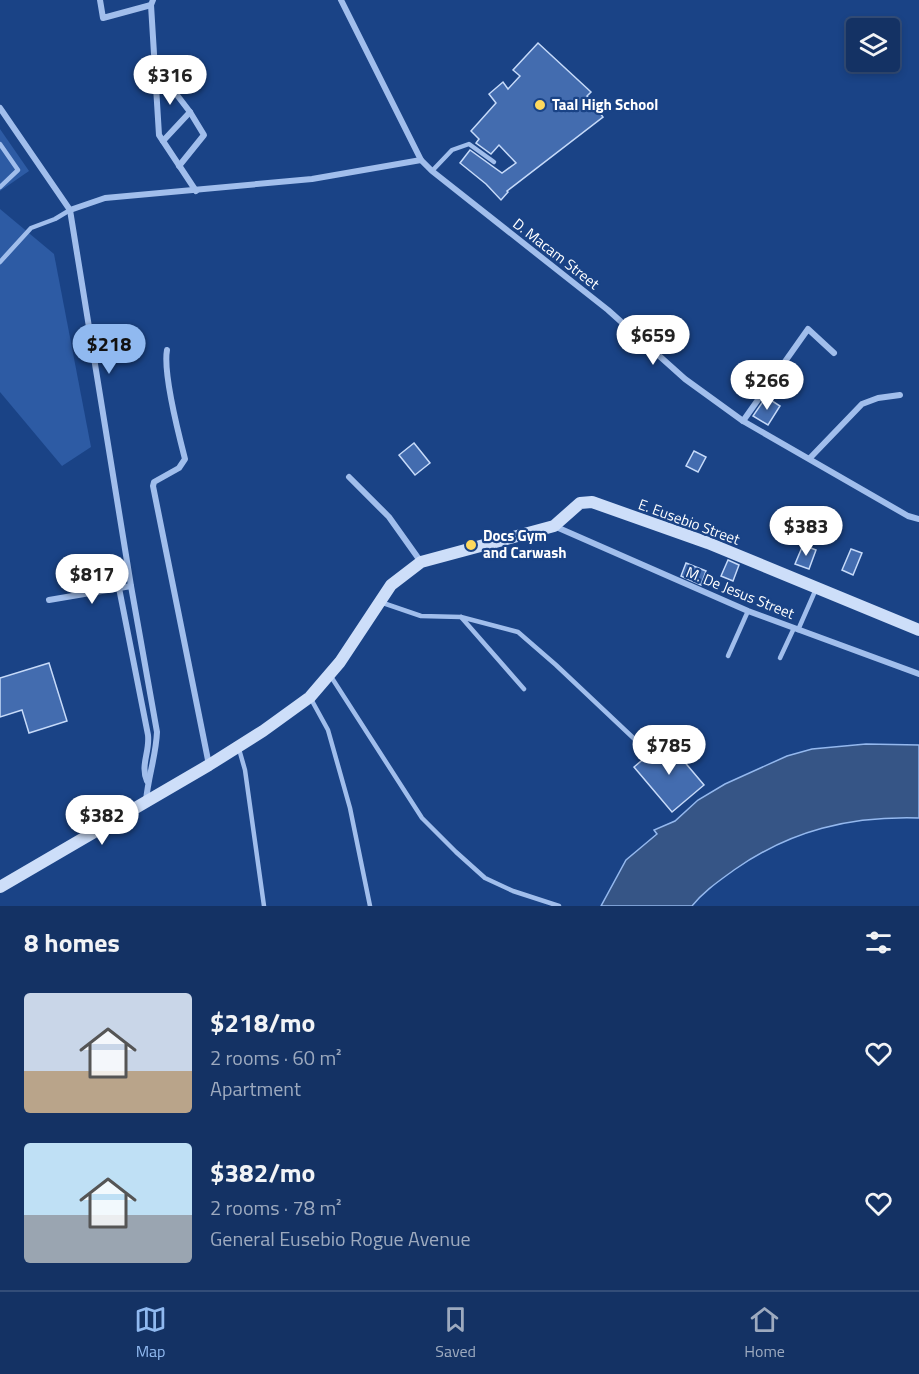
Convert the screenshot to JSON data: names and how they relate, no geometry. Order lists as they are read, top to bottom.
{
  "streets": {
    "main road": ["E. Eusebio Street"],
    "street": ["D. Macam Street", "M. De Jesus Street"]
  },
  "crossings": [
    ["E. Eusebio Street", "M. De Jesus Street"]
  ],
  "places": ["Taal High School", "Docs Gym and Carwash"],
  "page": {
    "price": [
      "$316",
      "$659",
      "$218",
      "$266",
      "$383",
      "$817",
      "$785",
      "$382"
    ],
    "heading": "8 homes",
    "list": [
      {
        "name": "$218/mo",
        "note": "2 rooms · 60 m² · Apartment"
      },
      {
        "name": "$382/mo",
        "note": "2 rooms · 78 m² · General Eusebio Rogue Avenue"
      }
    ],
    "tabs": ["Map", "Saved", "Home"]
  }
}
